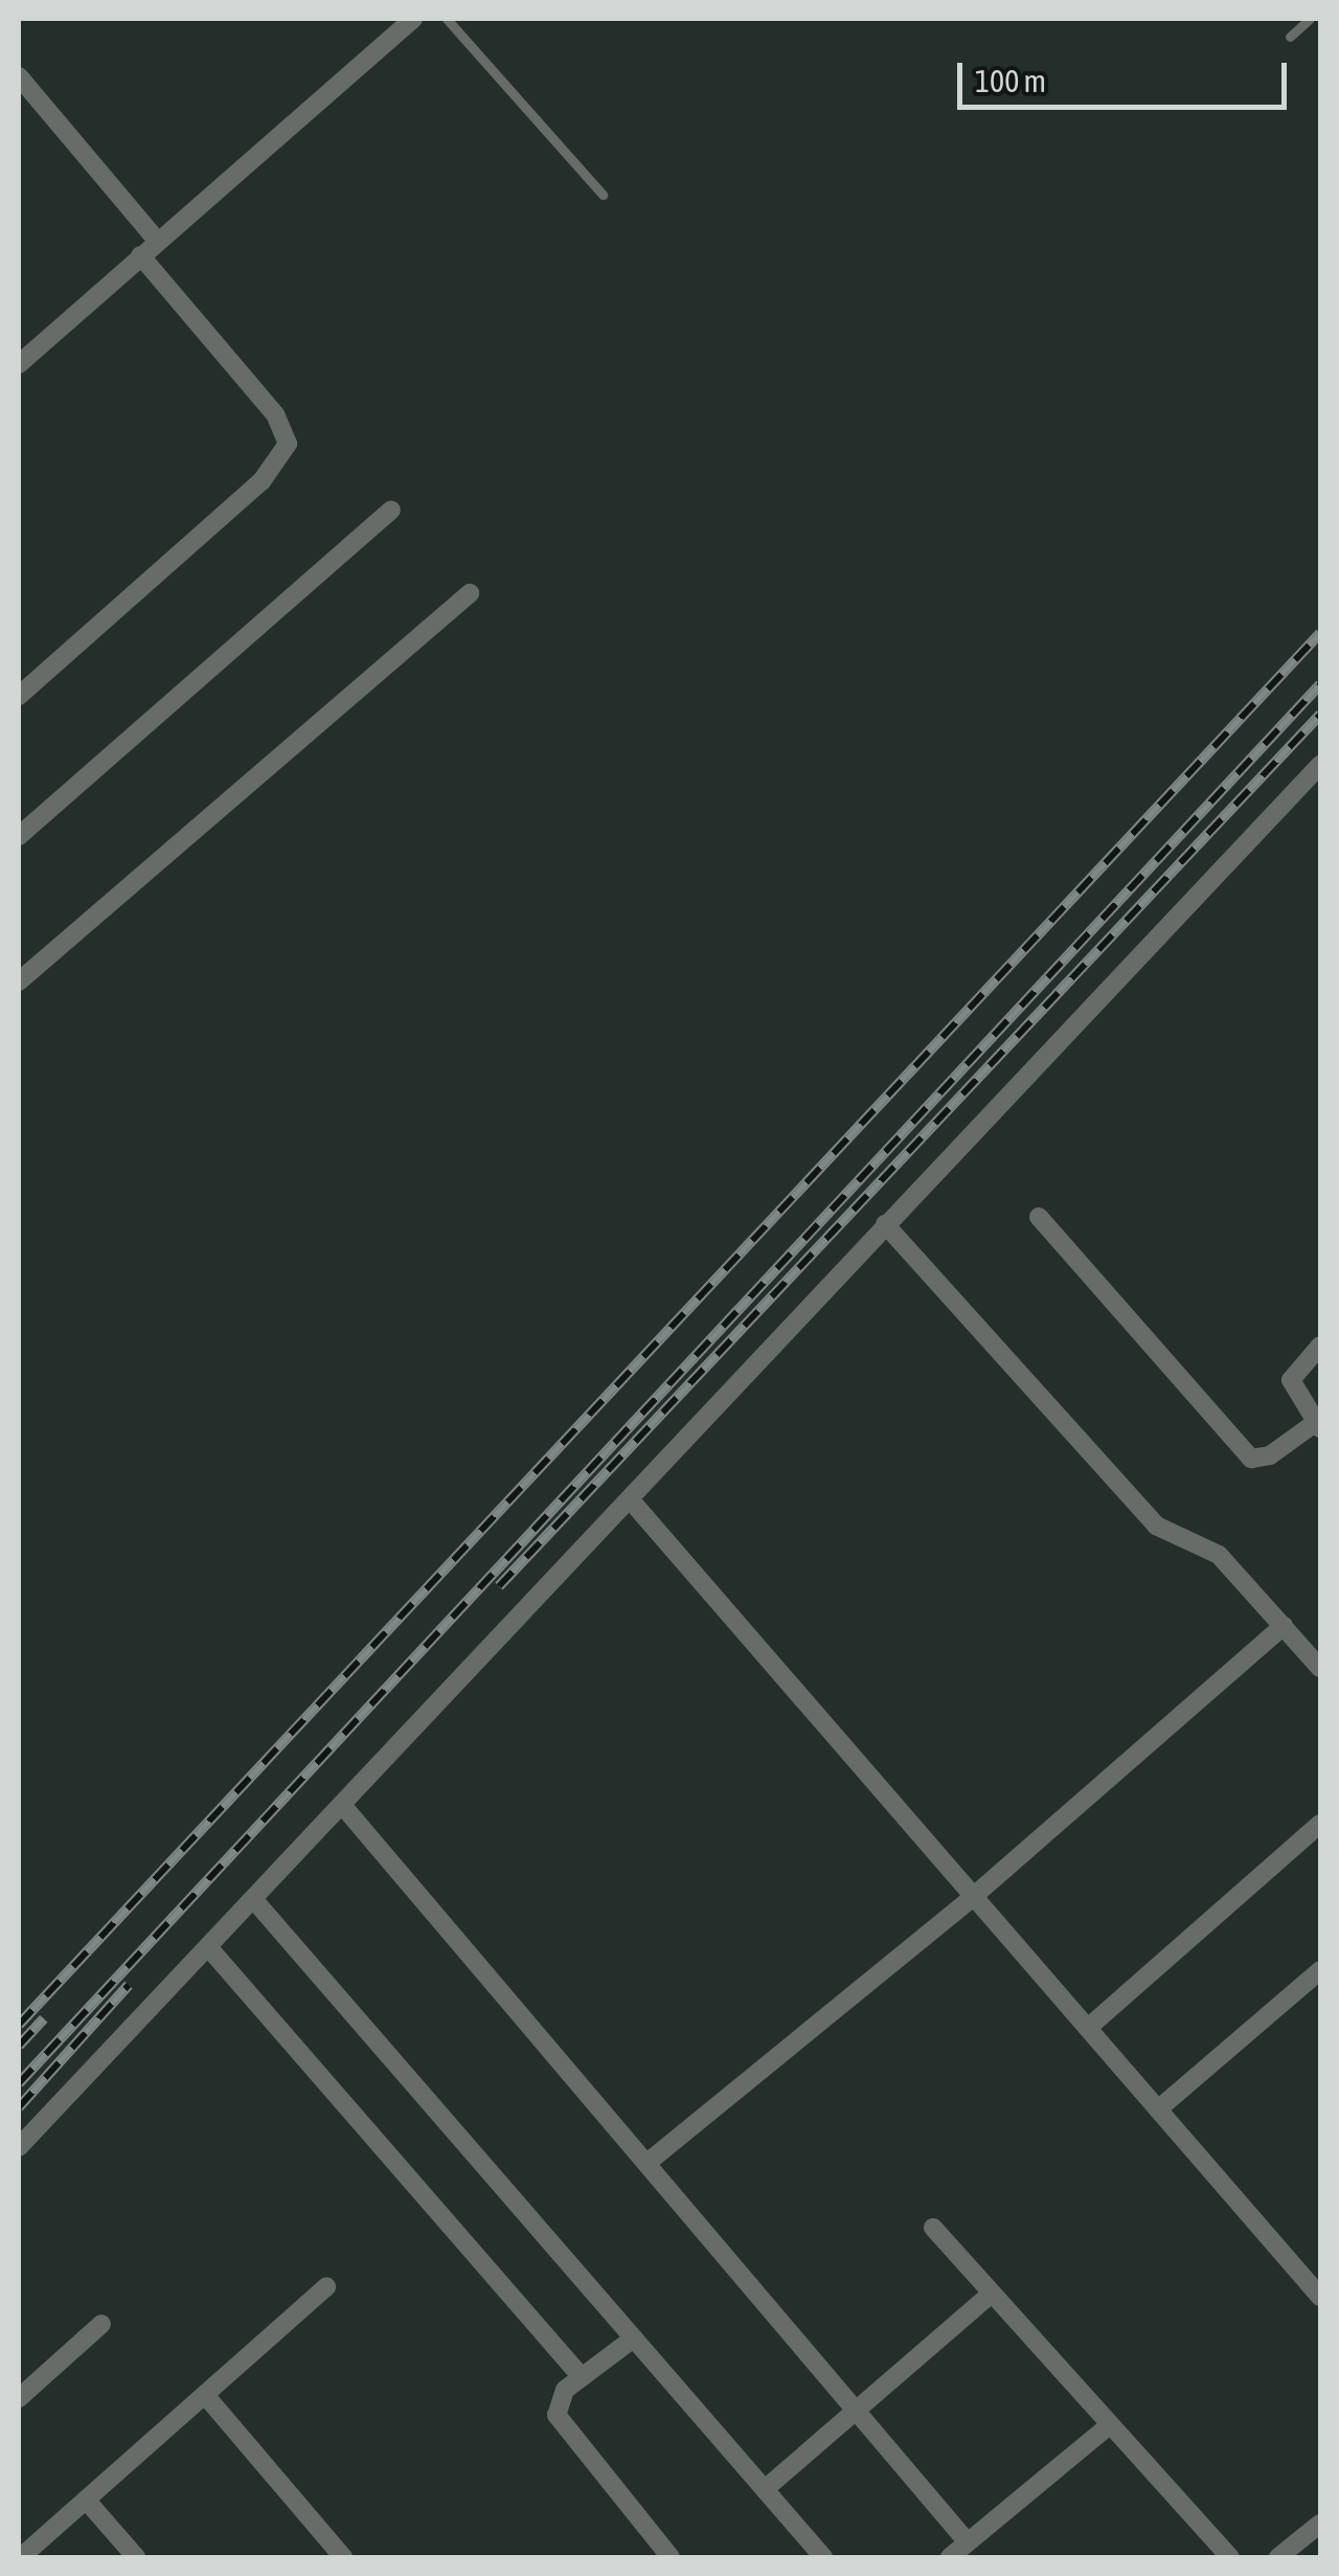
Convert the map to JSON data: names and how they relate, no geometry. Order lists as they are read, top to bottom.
{
  "scale_bar": "100 m"
}
